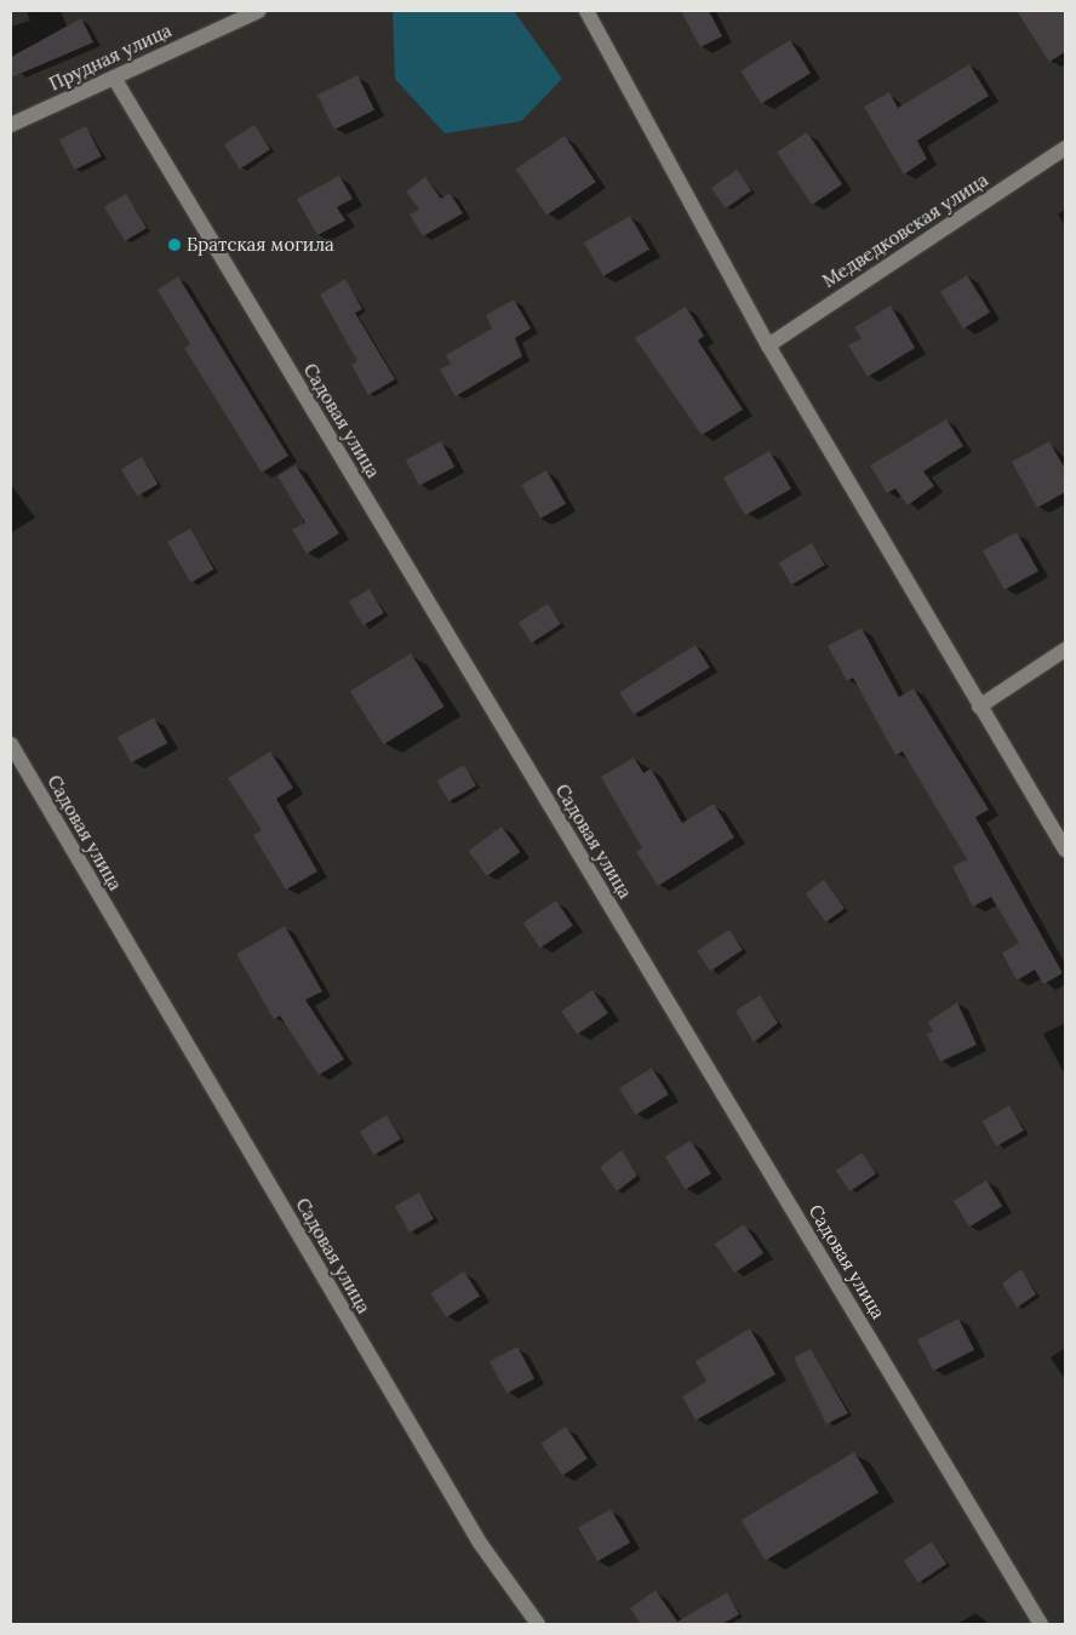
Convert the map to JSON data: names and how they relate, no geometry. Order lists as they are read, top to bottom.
{
  "streets": {
    "street": ["Прудная улица", "Медведковская улица", "Садовая улица"]
  },
  "crossings": [
    ["Прудная улица", "Садовая улица"]
  ],
  "places": ["Братская могила"]
}
